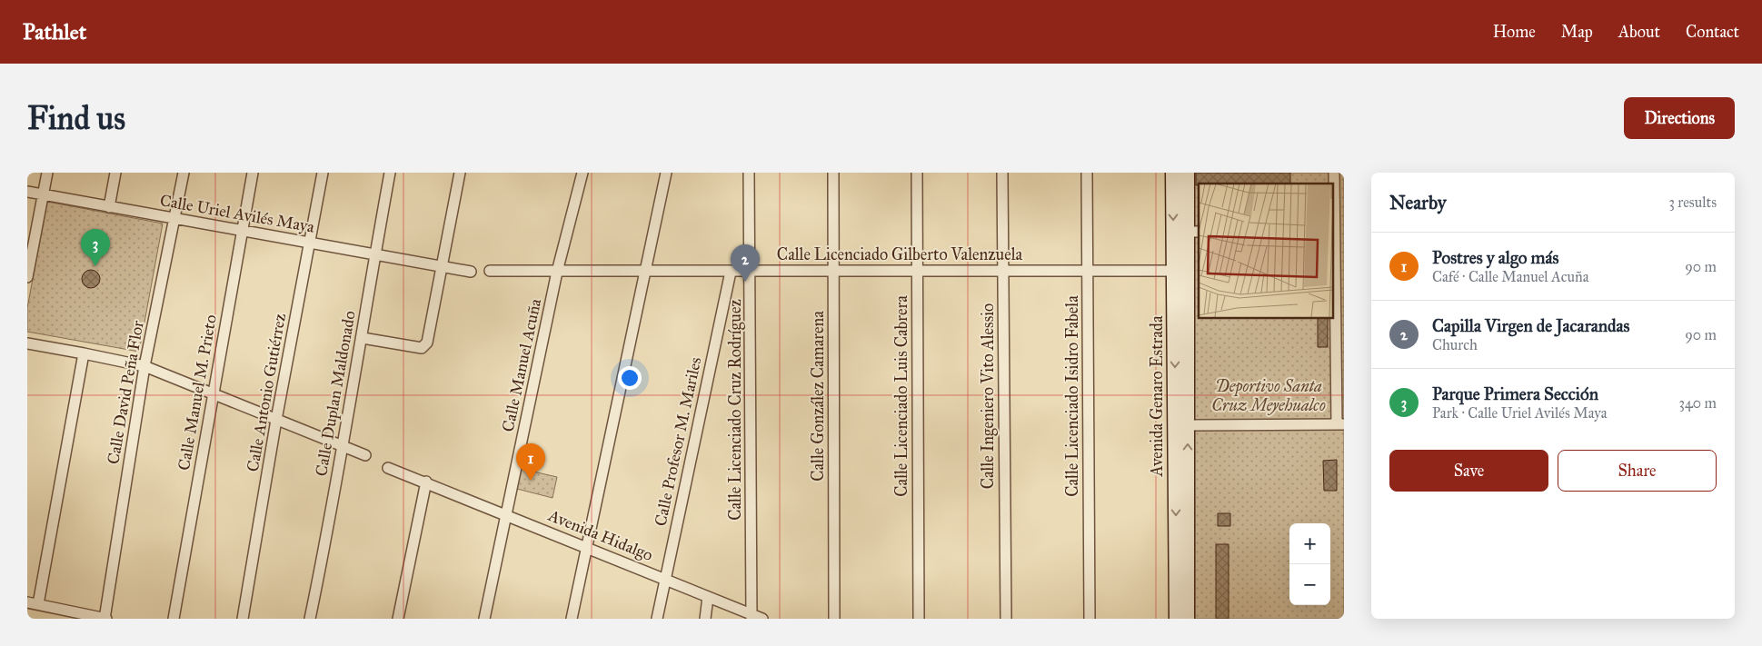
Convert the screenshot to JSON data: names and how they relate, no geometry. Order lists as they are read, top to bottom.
{
  "streets": {
    "street": [
      "Calle Uriel Avilés Maya",
      "Calle Licenciado Gilberto Valenzuela",
      "Calle Manuel Acuña",
      "Calle David Peña Flor",
      "Calle Manuel M. Prieto",
      "Calle Antonio Gutiérrez",
      "Calle Duplan Maldonado",
      "Calle González Camarena",
      "Calle Licenciado Luis Cabrera",
      "Calle Ingeniero Vito Alessio",
      "Calle Licenciado Isidro Fabela",
      "Avenida Genaro Estrada",
      "Calle Licenciado Cruz Rodríguez",
      "Calle Profesor M. Mariles",
      "Avenida Hidalgo"
    ]
  },
  "crossings": [
    ["Calle Uriel Avilés Maya", "Calle David Peña Flor"],
    ["Calle Uriel Avilés Maya", "Calle Manuel M. Prieto"],
    ["Calle Uriel Avilés Maya", "Calle Antonio Gutiérrez"],
    ["Calle Uriel Avilés Maya", "Calle Duplan Maldonado"],
    ["Calle Licenciado Gilberto Valenzuela", "Calle Manuel Acuña"],
    ["Calle Licenciado Gilberto Valenzuela", "Calle González Camarena"],
    ["Calle Licenciado Gilberto Valenzuela", "Calle Licenciado Luis Cabrera"],
    ["Calle Licenciado Gilberto Valenzuela", "Calle Ingeniero Vito Alessio"],
    ["Calle Licenciado Gilberto Valenzuela", "Calle Licenciado Isidro Fabela"],
    ["Calle Licenciado Gilberto Valenzuela", "Avenida Genaro Estrada"],
    ["Calle Licenciado Gilberto Valenzuela", "Calle Licenciado Cruz Rodríguez"],
    ["Calle Licenciado Gilberto Valenzuela", "Calle Profesor M. Mariles"],
    ["Calle Manuel Acuña", "Avenida Hidalgo"],
    ["Calle Licenciado Cruz Rodríguez", "Avenida Hidalgo"],
    ["Calle Profesor M. Mariles", "Avenida Hidalgo"]
  ],
  "parks": ["Deportivo Santa Cruz Meyehualco"],
  "page": {
    "header": "Pathlet",
    "nav": [
      "Home",
      "Map",
      "About",
      "Contact"
    ],
    "buttons": [
      "Directions",
      ["Save", "Share"]
    ],
    "title": "Find us",
    "heading": ["Nearby", "3 results"],
    "pins": ["3", "2", "1"],
    "list": [
      {
        "mark": "1",
        "name": "Postres y algo más",
        "note": "Café · Calle Manuel Acuña",
        "value": "90 m"
      },
      {
        "mark": "2",
        "name": "Capilla Virgen de Jacarandas",
        "note": "Church",
        "value": "90 m"
      },
      {
        "mark": "3",
        "name": "Parque Primera Sección",
        "note": "Park · Calle Uriel Avilés Maya",
        "value": "340 m"
      }
    ],
    "map_buttons": ["+", "−"]
  }
}
